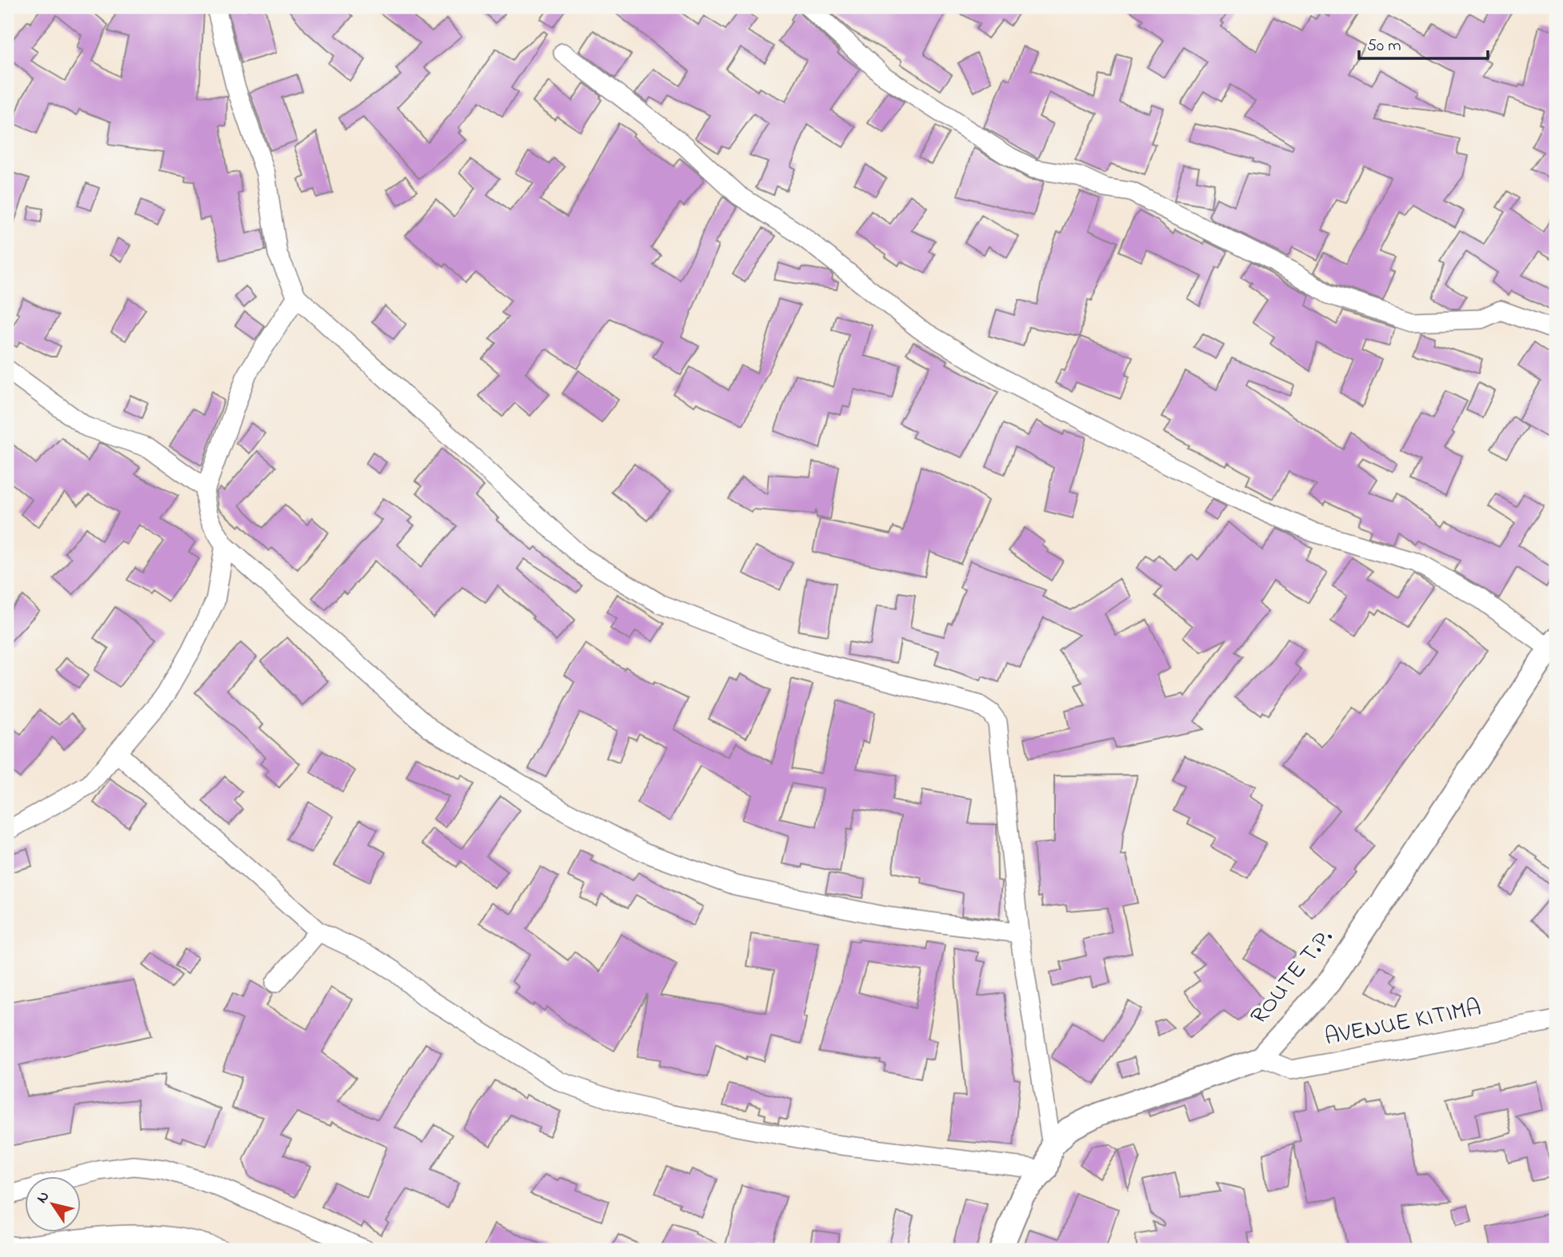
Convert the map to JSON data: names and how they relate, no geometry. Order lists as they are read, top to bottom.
{
  "streets": {
    "street": ["ROUTE T.P.", "AVENUE KITIMA"]
  },
  "crossings": [
    ["ROUTE T.P.", "AVENUE KITIMA"]
  ],
  "scale_bar": "50 m",
  "north": "top left"
}
